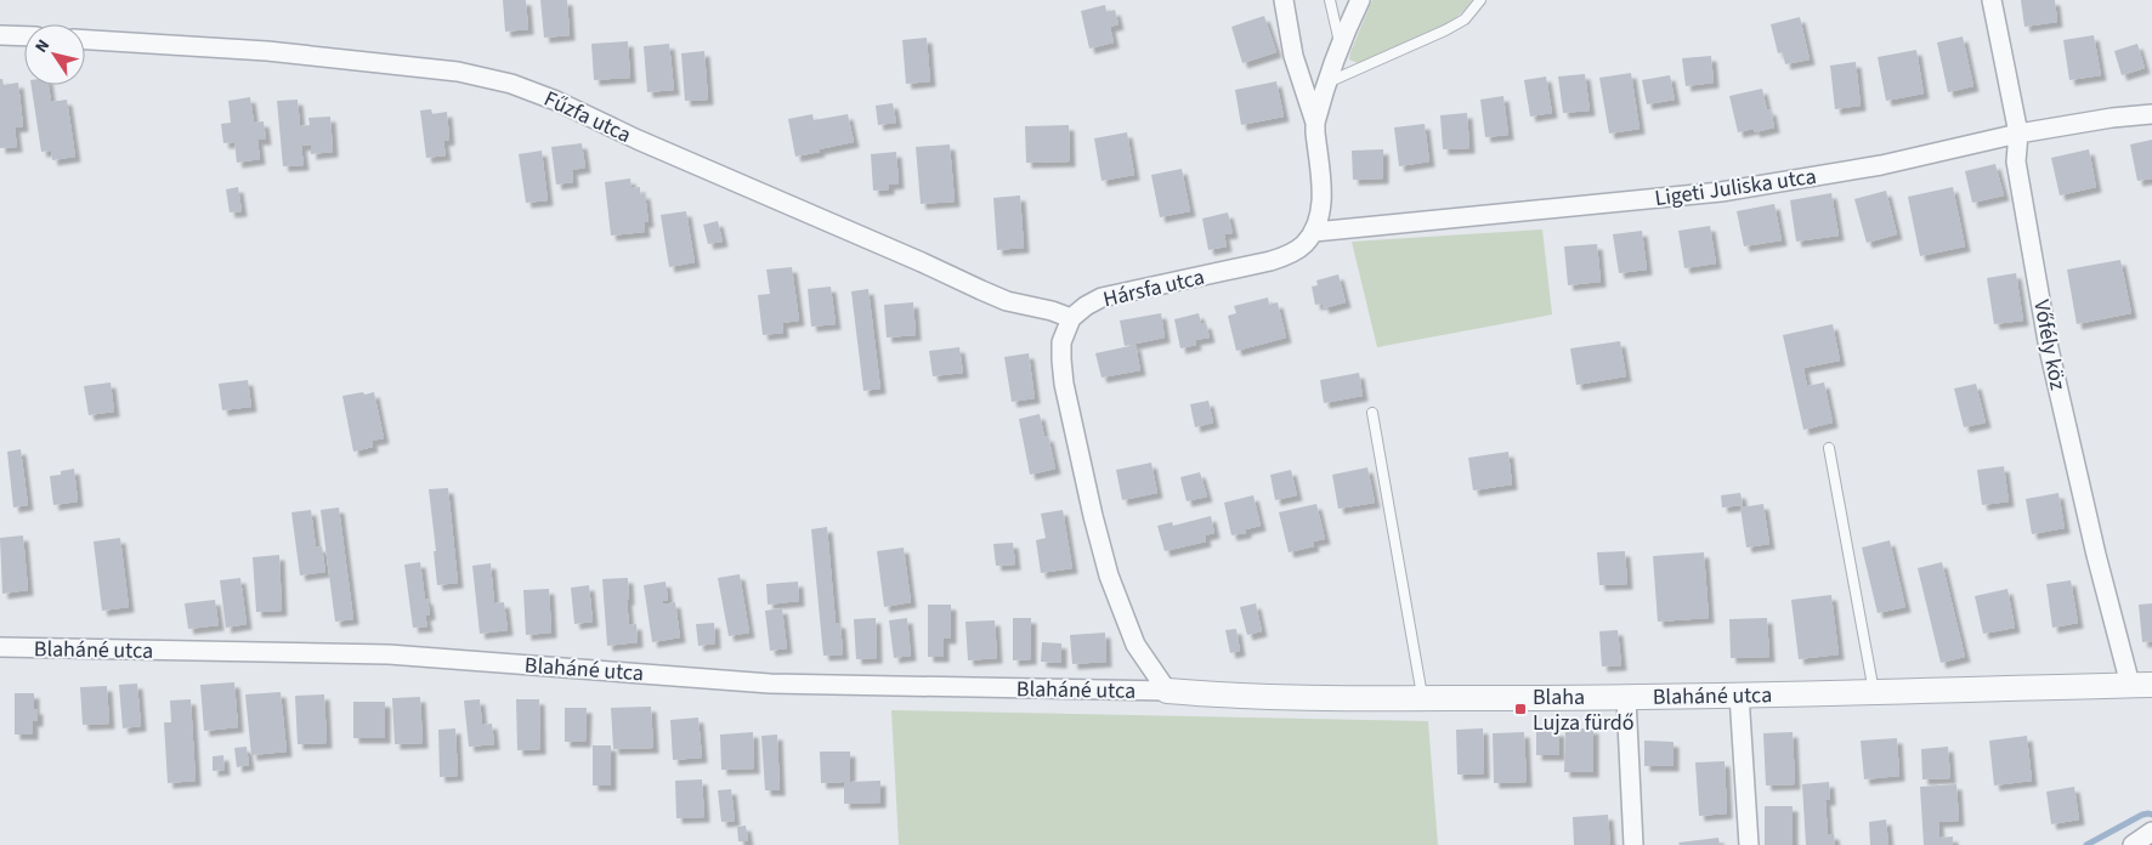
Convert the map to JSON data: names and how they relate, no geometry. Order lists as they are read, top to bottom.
{
  "streets": {
    "street": [
      "Fűzfa utca",
      "Ligeti Juliska utca",
      "Hársfa utca",
      "Vőfély köz",
      "Blaháné utca"
    ]
  },
  "crossings": [
    ["Fűzfa utca", "Hársfa utca"],
    ["Ligeti Juliska utca", "Hársfa utca"],
    ["Ligeti Juliska utca", "Vőfély köz"],
    ["Vőfély köz", "Blaháné utca"]
  ],
  "places": {
    "transit": ["Blaha Lujza fürdő"]
  },
  "north": "top left"
}
